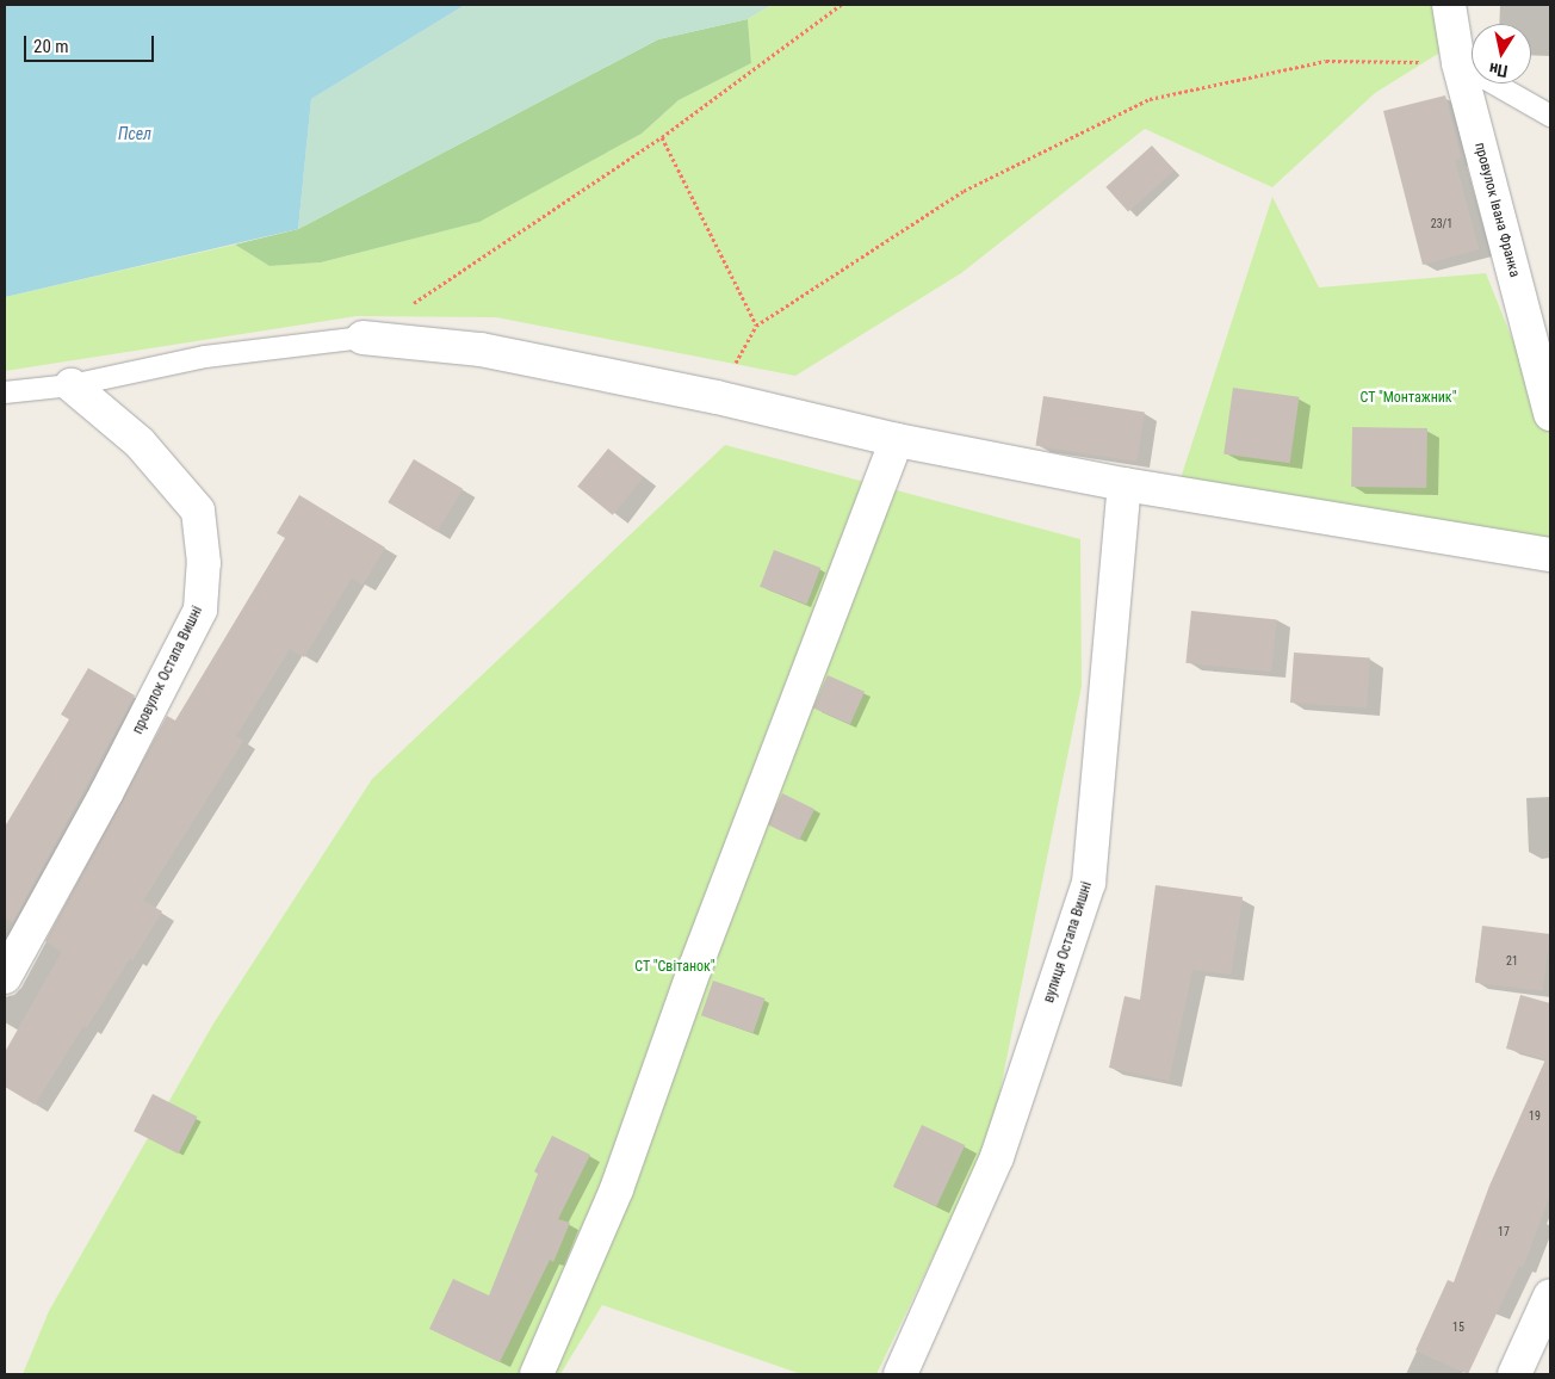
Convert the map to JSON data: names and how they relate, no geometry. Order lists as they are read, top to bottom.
{
  "streets": {
    "street": ["провулок Івана Франка", "провулок Остапа Вишні", "вулиця Остапа Вишні"]
  },
  "water": ["Псел"],
  "parks": ["СТ \"Монтажник\"", "СТ \"Світанок\""],
  "house_numbers": [
    "23/1",
    "21",
    "19",
    "17",
    "15"
  ],
  "scale_bar": "20 m",
  "north": "bottom"
}
